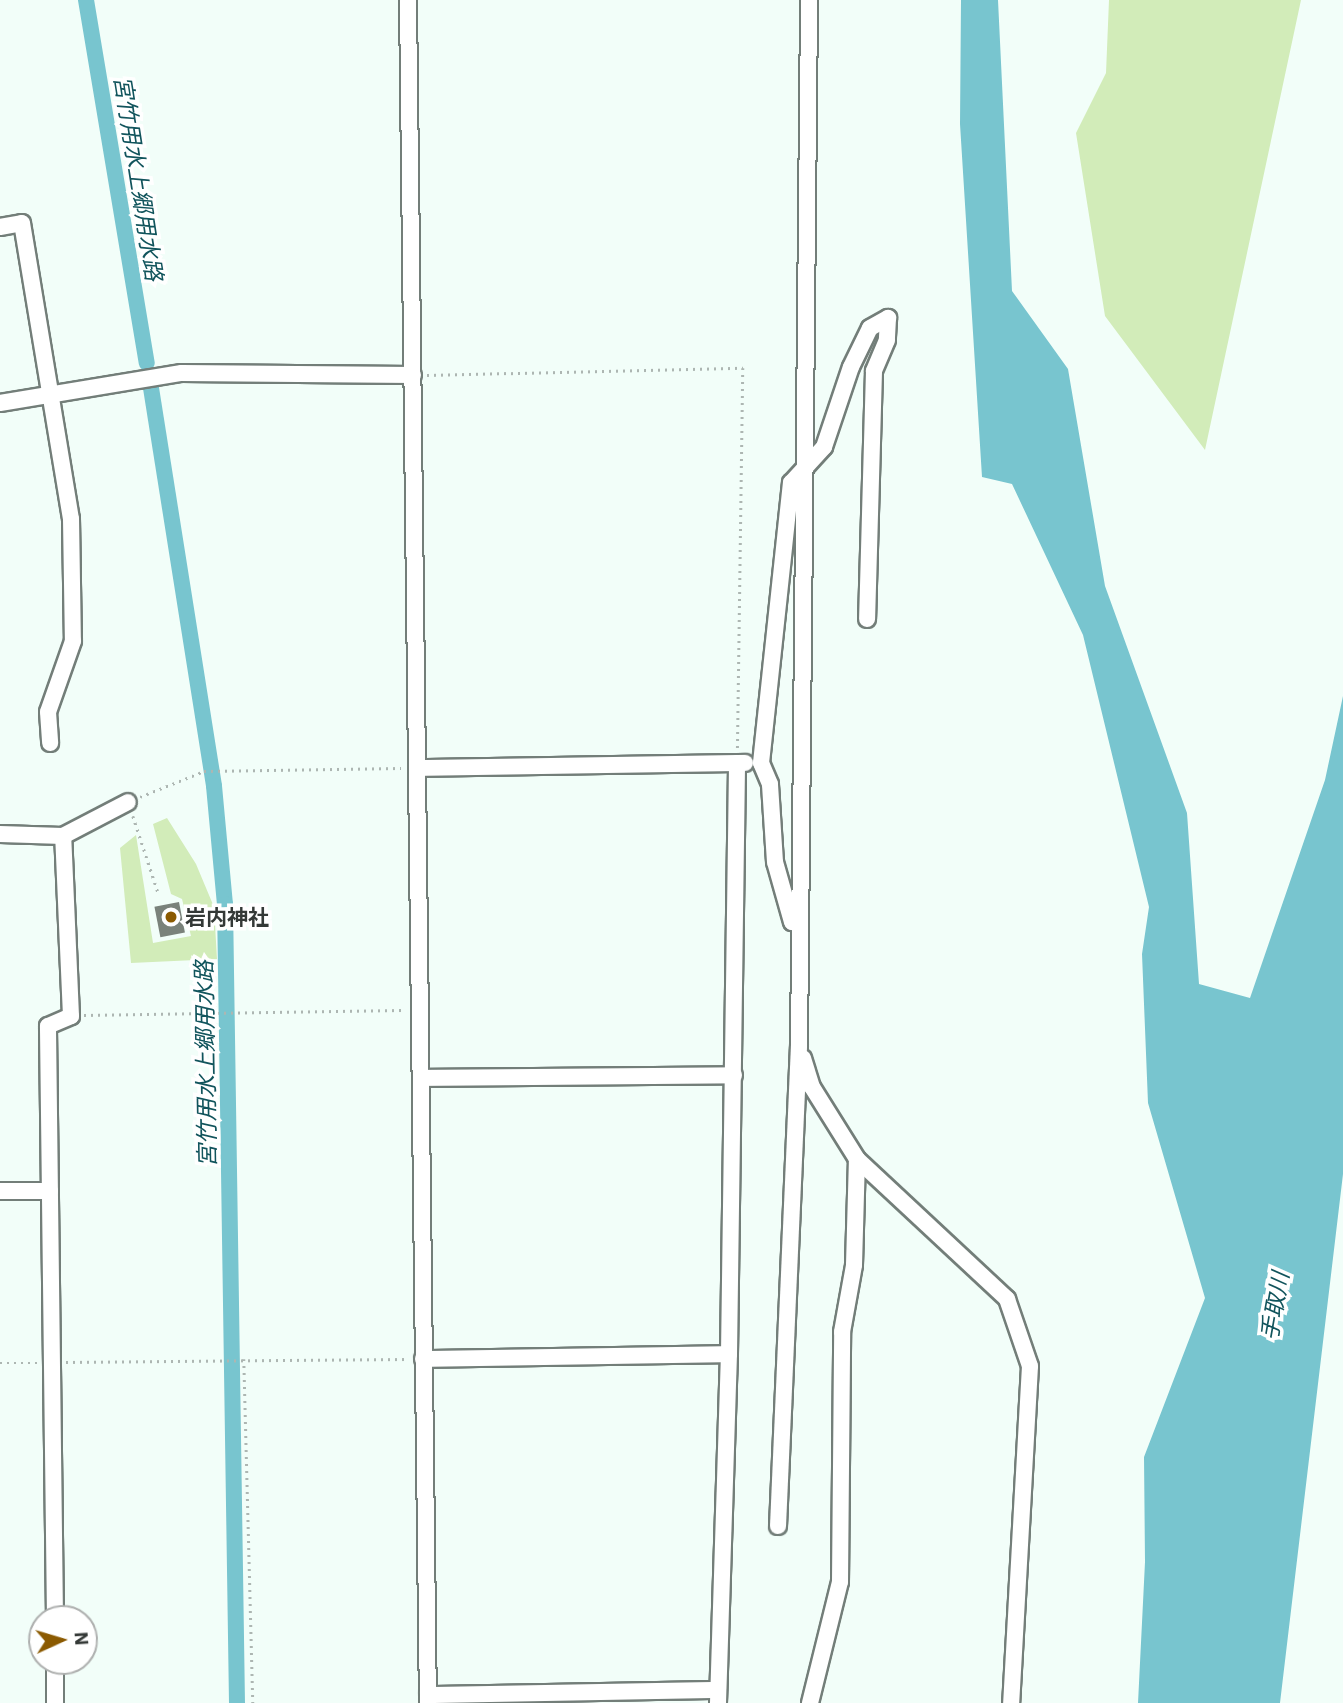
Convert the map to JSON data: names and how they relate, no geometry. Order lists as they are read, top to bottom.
{
  "water": ["宮竹用水上郷用水路", "手取川"],
  "places": ["岩内神社"],
  "north": "right"
}
